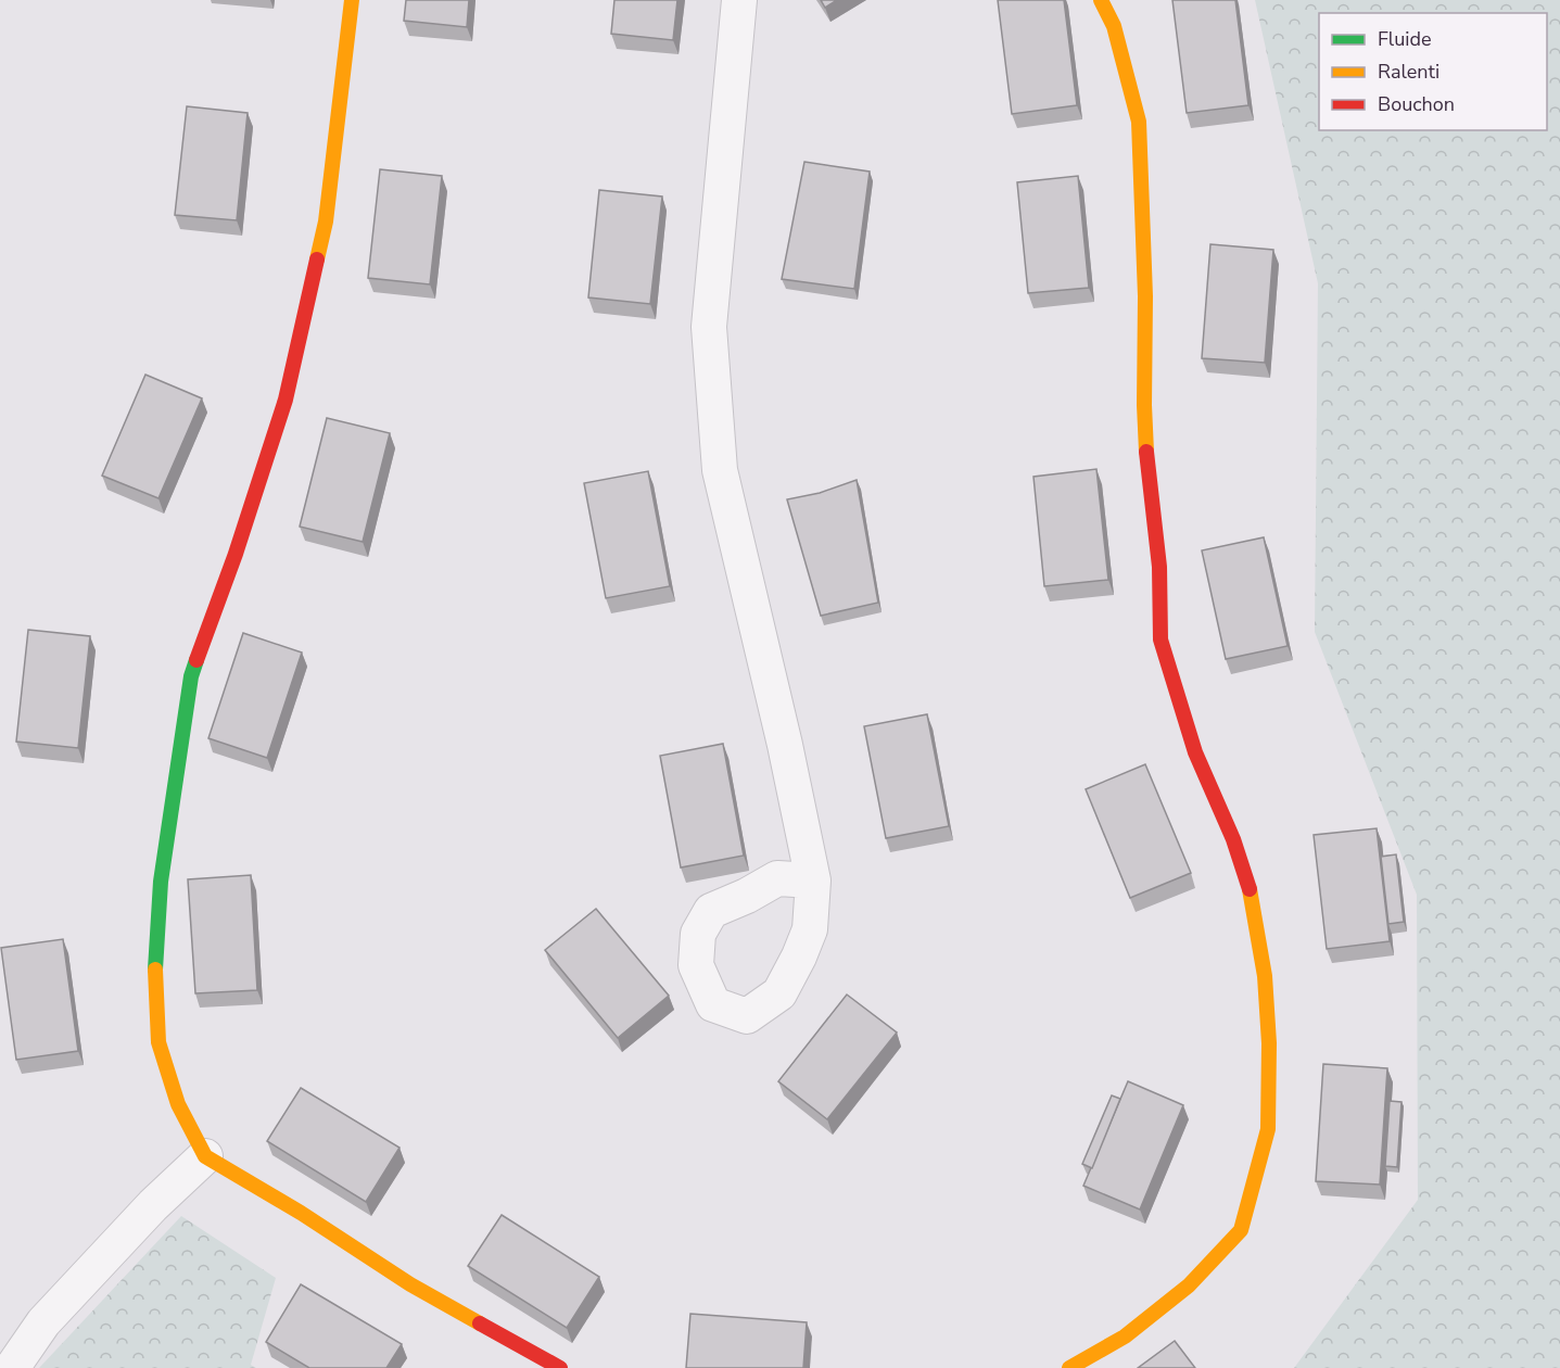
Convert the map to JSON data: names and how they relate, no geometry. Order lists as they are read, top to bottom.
{
  "legend": ["Fluide", "Ralenti", "Bouchon"]
}
